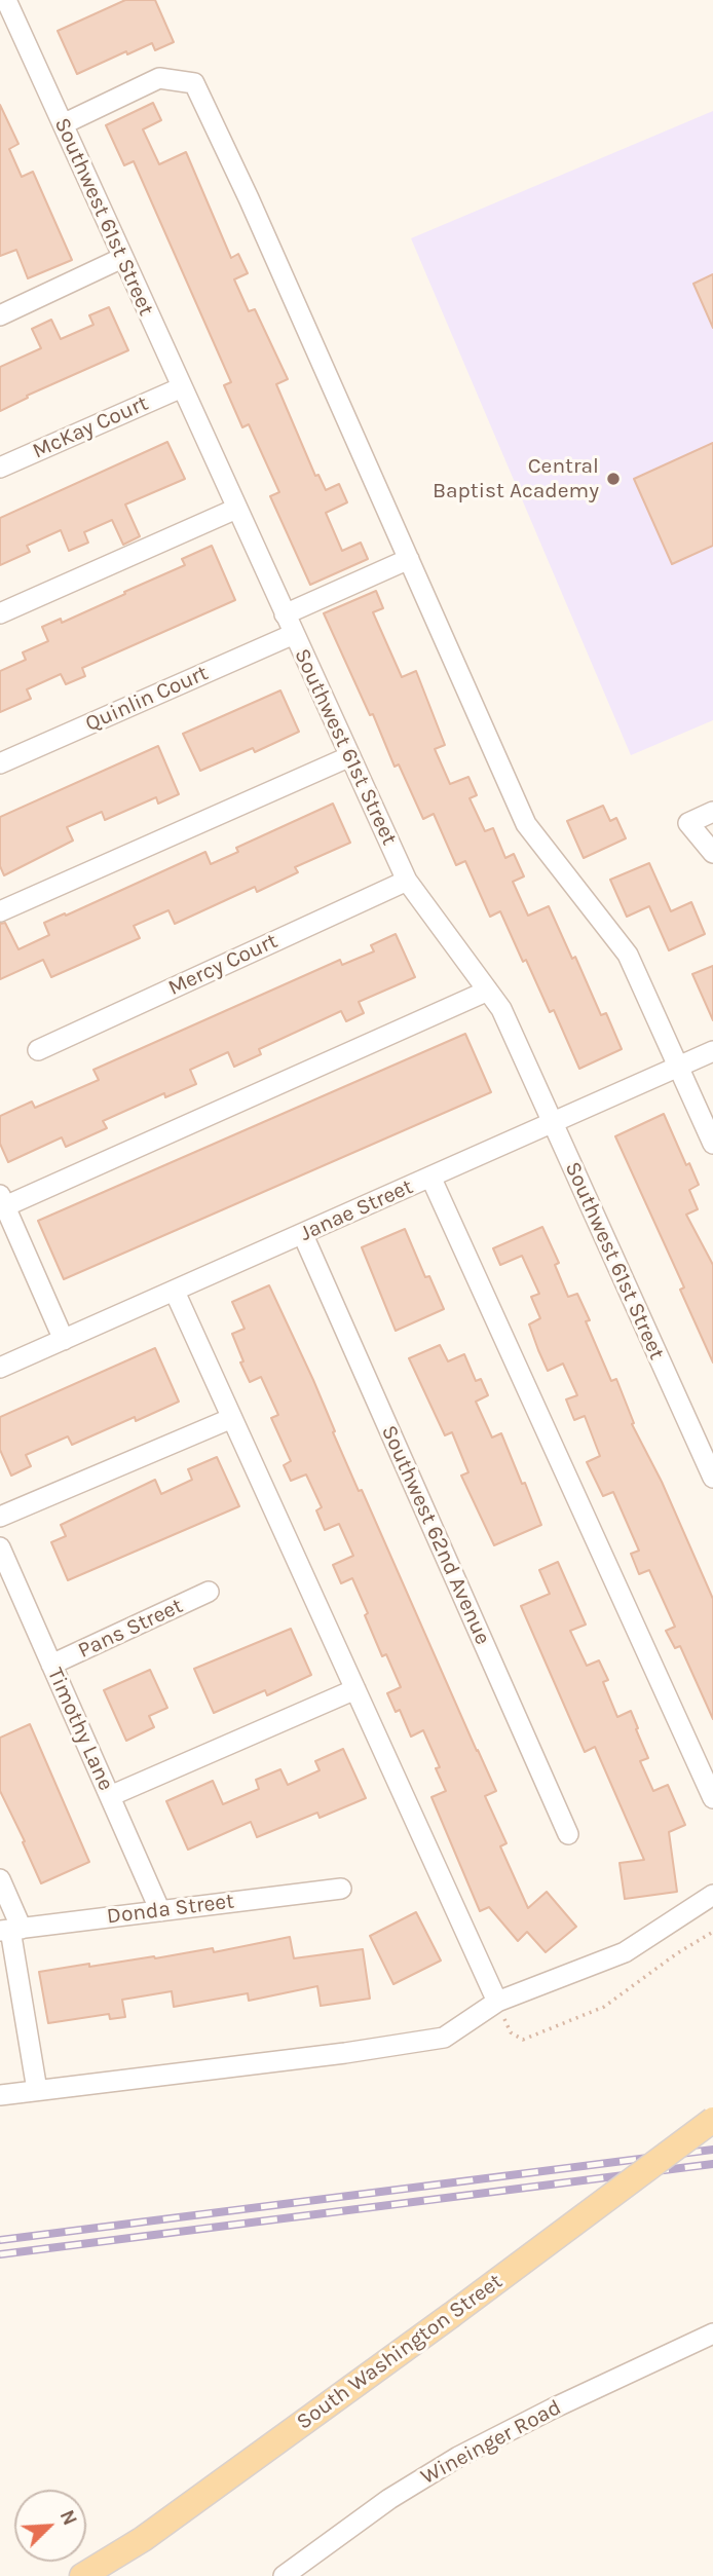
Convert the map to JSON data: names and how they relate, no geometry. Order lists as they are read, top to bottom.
{
  "streets": {
    "main road": ["South Washington Street"],
    "street": [
      "Southwest 61st Street",
      "McKay Court",
      "Quinlin Court",
      "Mercy Court",
      "Janae Street",
      "Southwest 62nd Avenue",
      "Pans Street",
      "Timothy Lane",
      "Donda Street",
      "Wineinger Road"
    ]
  },
  "crossings": [
    ["Southwest 61st Street", "McKay Court"],
    ["Southwest 61st Street", "Quinlin Court"],
    ["Southwest 61st Street", "Mercy Court"],
    ["Southwest 61st Street", "Janae Street"],
    ["Janae Street", "Southwest 62nd Avenue"],
    ["Pans Street", "Timothy Lane"],
    ["Timothy Lane", "Donda Street"]
  ],
  "places": ["Central Baptist Academy"],
  "north": "top right"
}
